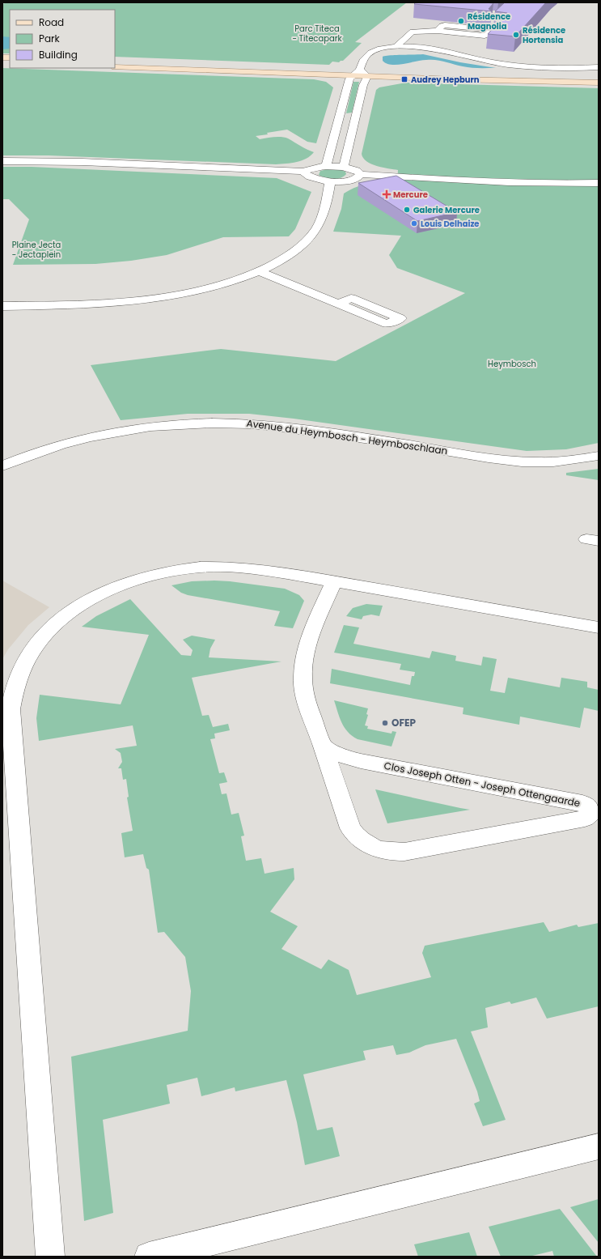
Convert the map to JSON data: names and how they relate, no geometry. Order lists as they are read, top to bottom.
{
  "streets": {
    "street": ["Avenue du Heymbosch - Heymboschlaan", "Clos Joseph Otten - Joseph Ottengaarde"]
  },
  "parks": ["Parc Titeca - Titecapark", "Plaine Jecta - Jectaplein", "Heymbosch"],
  "places": {
    "other": [
      "Résidence Magnolia",
      "Résidence Hortensia",
      "Galerie Mercure",
      "Louis Delhaize",
      "OFEP"
    ],
    "transit": ["Audrey Hepburn"],
    "health": ["Mercure"]
  },
  "legend": ["Road", "Park", "Building"]
}
